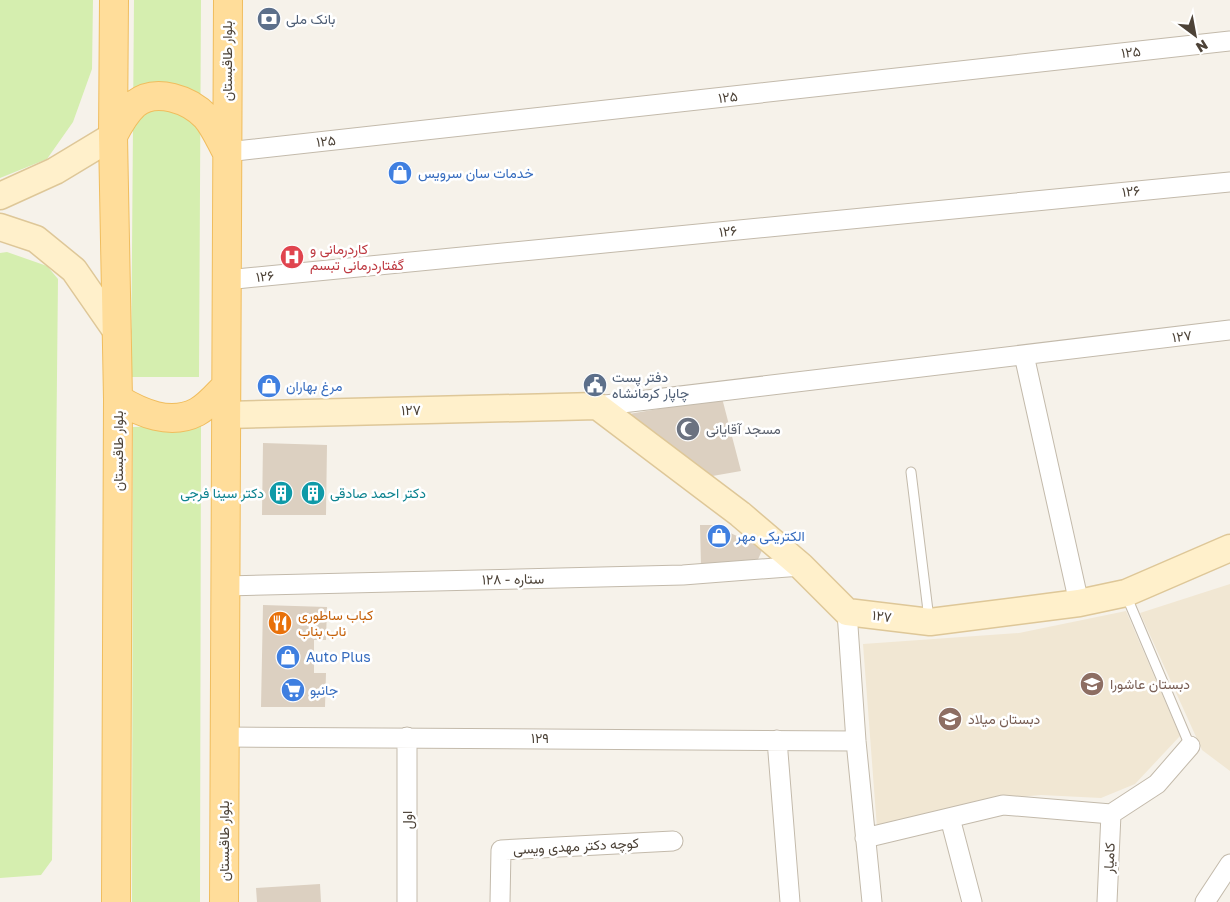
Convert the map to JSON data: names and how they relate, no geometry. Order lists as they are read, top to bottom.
{
  "streets": {
    "main road": ["بلوار طاقبستان"],
    "street": [
      "۱۲۵",
      "۱۲۶",
      "۱۲۷",
      "۱۲۸ - ستاره",
      "۱۲۹",
      "اول",
      "کوچه دکتر مهدی ویسی",
      "کامیار"
    ]
  },
  "crossings": [
    ["۱۲۵", "بلوار طاقبستان"],
    ["بلوار طاقبستان", "۱۲۶"],
    ["بلوار طاقبستان", "۱۲۷"],
    ["بلوار طاقبستان", "۱۲۸ - ستاره"],
    ["بلوار طاقبستان", "۱۲۹"],
    ["۱۲۹", "اول"]
  ],
  "places": {
    "bank": ["بانک ملی"],
    "shop": [
      "خدمات سان سرویس",
      "مرغ بهاران",
      "الکتریکی مهر",
      "Auto Plus"
    ],
    "hospital": ["کاردرمانی و گفتاردرمانی تبسم"],
    "public building": ["دفتر پست چاپار کرمانشاه"],
    "mosque": ["مسجد آقایانی"],
    "building": ["دکتر سینا فرجی", "دکتر احمد صادقی"],
    "restaurant": ["کباب ساطوری ناب بناب"],
    "school or university": ["دبستان عاشورا", "دبستان میلاد"],
    "supermarket": ["جانبو"]
  },
  "north": "bottom right"
}
